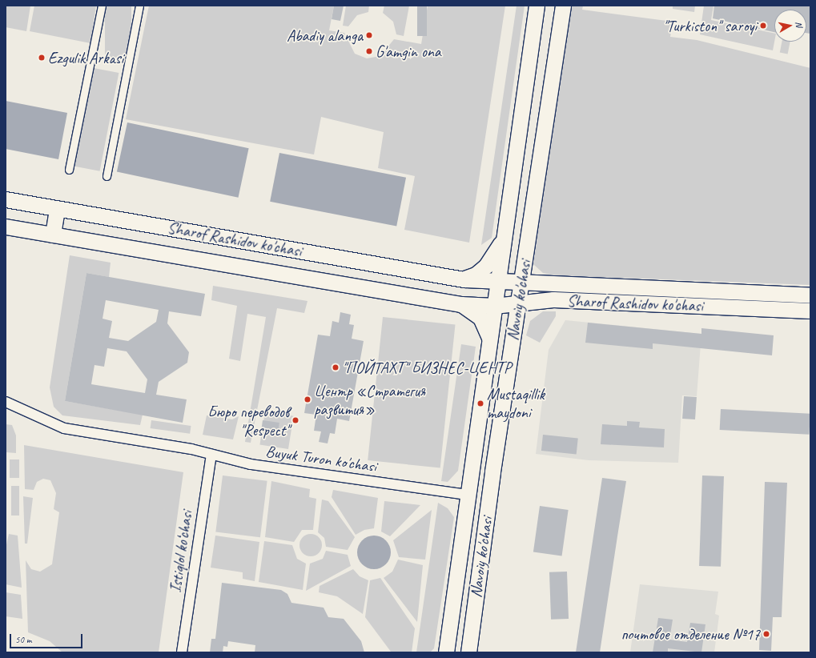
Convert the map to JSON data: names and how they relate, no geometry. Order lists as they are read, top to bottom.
{
  "streets": {
    "main road": ["Sharof Rashidov ko'chasi", "Navoiy ko'chasi"],
    "street": ["Buyuk Turon ko'chasi", "Istiqlol ko‘chasi"]
  },
  "crossings": [
    ["Sharof Rashidov ko'chasi", "Navoiy ko'chasi"],
    ["Navoiy ko'chasi", "Buyuk Turon ko'chasi"],
    ["Buyuk Turon ko'chasi", "Istiqlol ko‘chasi"]
  ],
  "places": [
    "\"Turkiston\" saroyi",
    "Abadiy alanga",
    "G'amgin ona",
    "Ezgulik Arkasi",
    "\"ПОЙТАХТ\" БИЗНЕС-ЦЕНТР",
    "Центр «Стратегия развития»",
    "Mustaqillik maydoni",
    "Бюро переводов \"Respect\"",
    "почтовое отделение №17"
  ],
  "scale_bar": "50 m",
  "north": "right"
}
